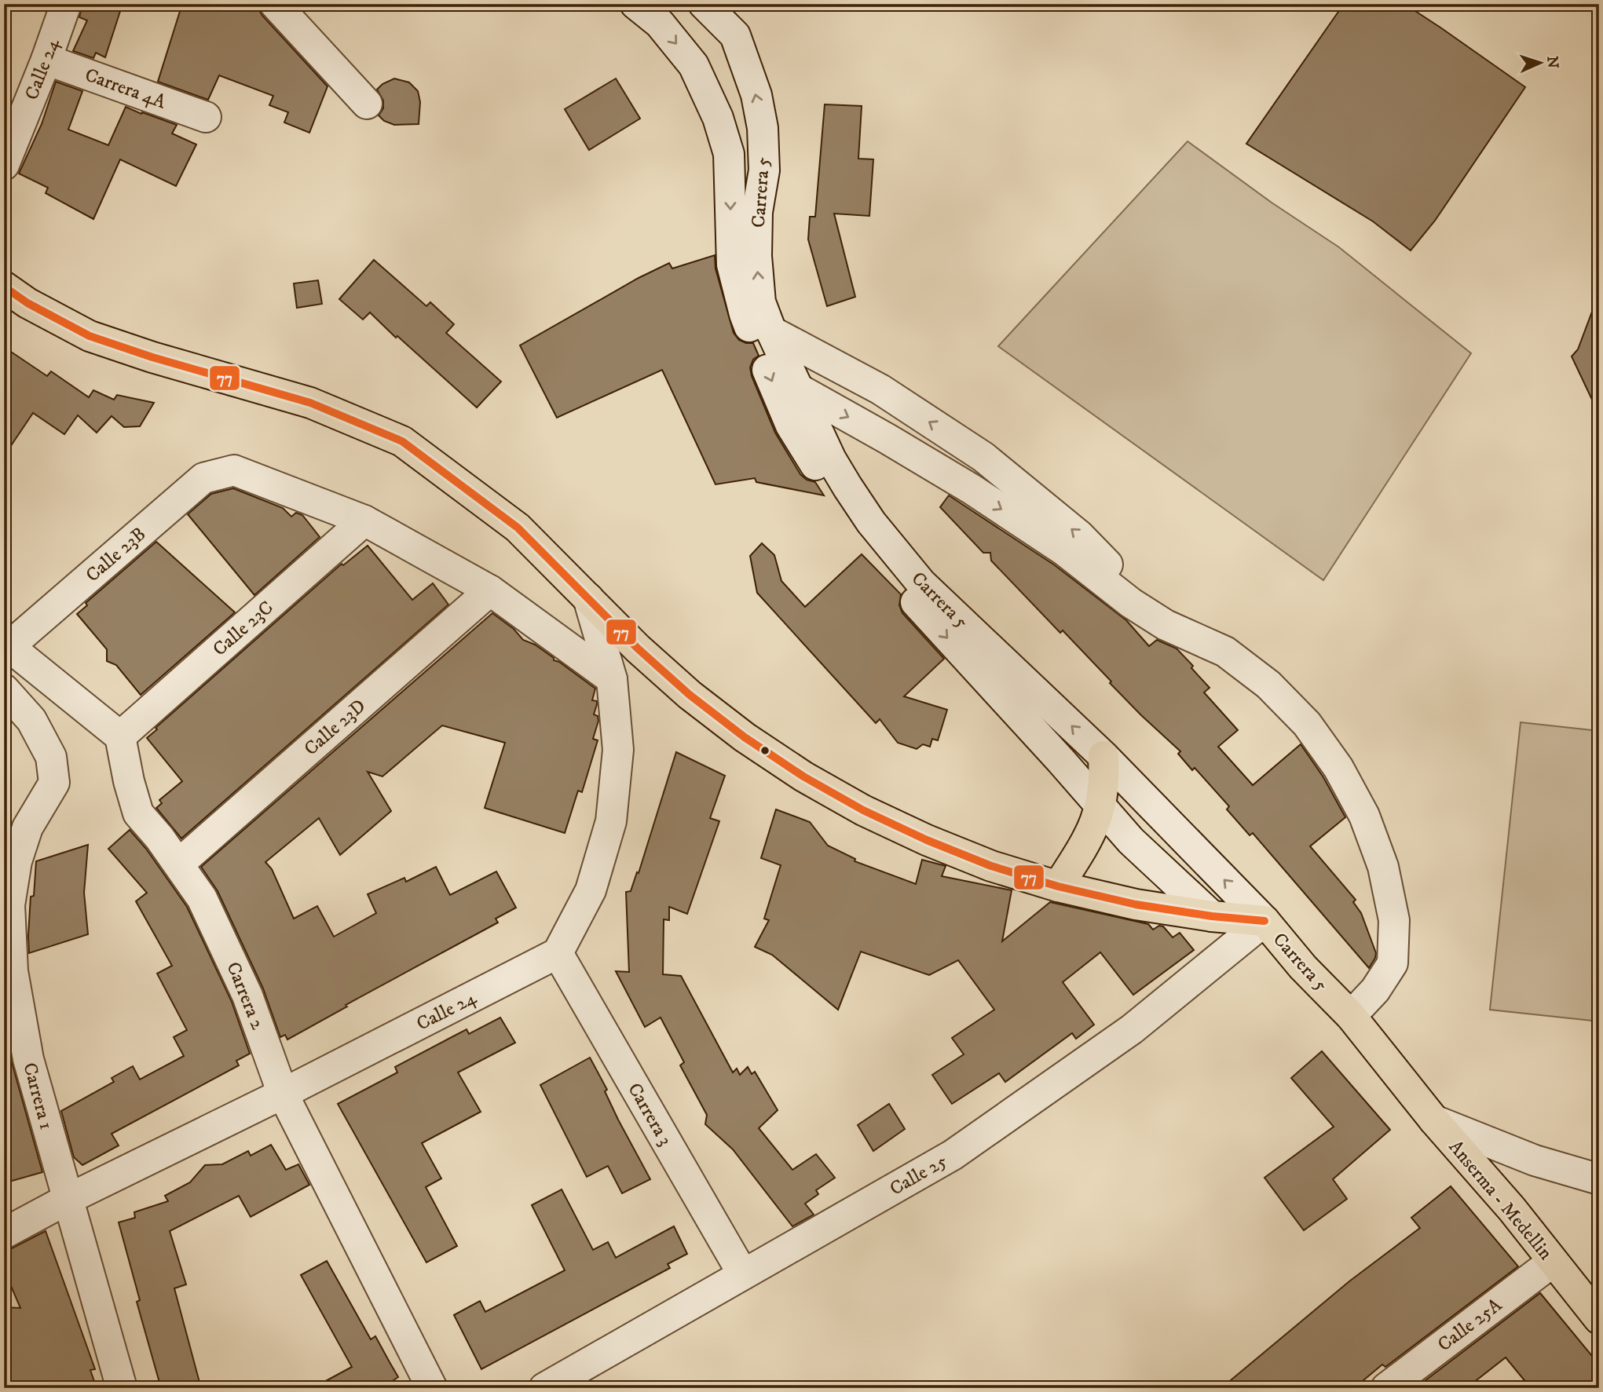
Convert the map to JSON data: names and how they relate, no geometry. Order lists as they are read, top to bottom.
{
  "streets": {
    "main road": ["Carrera 5", "Anserma - Medellin"],
    "street": [
      "Calle 24",
      "Carrera 4A",
      "Calle 23B",
      "Calle 23C",
      "Calle 23D",
      "Carrera 2",
      "Carrera 1",
      "Carrera 3",
      "Calle 25",
      "Calle 25A"
    ]
  },
  "crossings": [
    ["Calle 24", "Carrera 4A"],
    ["Calle 24", "Carrera 2"],
    ["Calle 24", "Carrera 1"],
    ["Calle 24", "Carrera 3"],
    ["Carrera 5", "Calle 25"],
    ["Carrera 5", "Anserma - Medellin"],
    ["Calle 23B", "Calle 23C"],
    ["Calle 23C", "Carrera 2"],
    ["Calle 23D", "Carrera 2"],
    ["Carrera 3", "Calle 25"],
    ["Anserma - Medellin", "Calle 25A"]
  ],
  "lines": ["transit line 77"],
  "north": "right"
}
